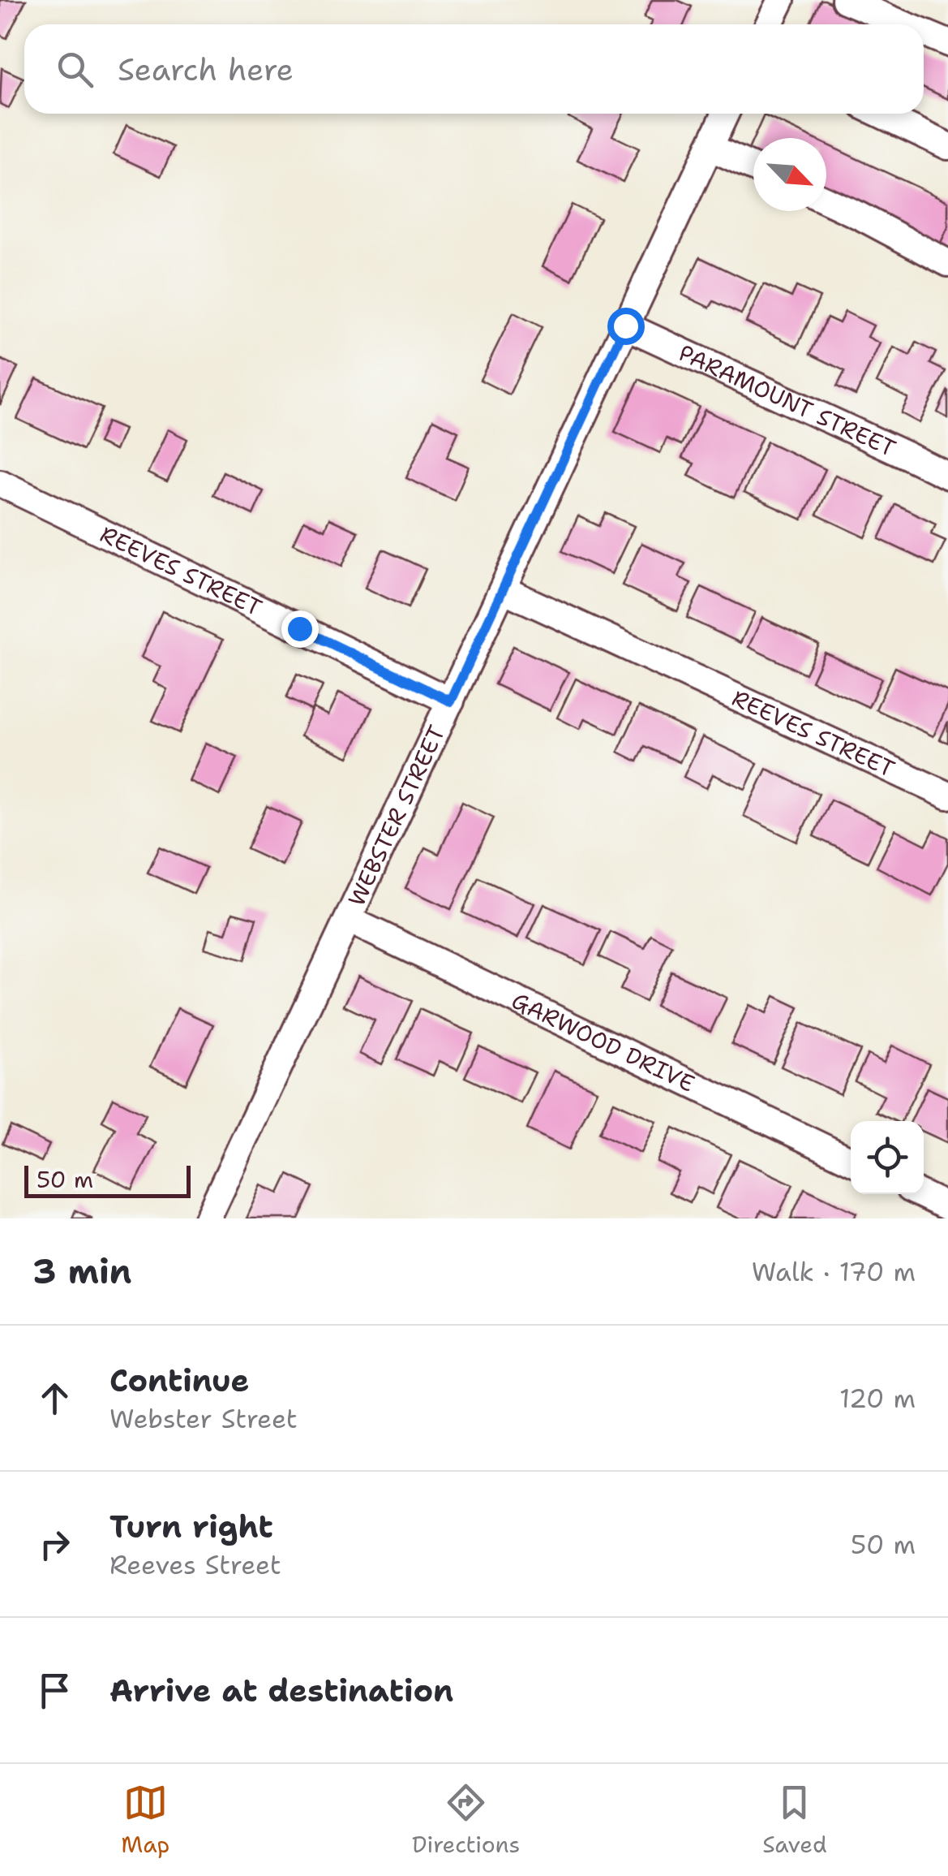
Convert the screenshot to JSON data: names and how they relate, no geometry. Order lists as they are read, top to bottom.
{
  "streets": {
    "street": [
      "PARAMOUNT STREET",
      "REEVES STREET",
      "WEBSTER STREET",
      "GARWOOD DRIVE"
    ]
  },
  "crossings": [
    ["PARAMOUNT STREET", "WEBSTER STREET"],
    ["REEVES STREET", "WEBSTER STREET"],
    ["WEBSTER STREET", "GARWOOD DRIVE"]
  ],
  "scale_bar": "50 m",
  "north": "bottom right",
  "page": {
    "search": "Search here",
    "scale": "50 m",
    "heading": ["3 min", "Walk · 170 m"],
    "list": [
      ["Continue", "Webster Street", "120 m"],
      ["Turn right", "Reeves Street", "50 m"],
      "Arrive at destination"
    ],
    "nav": ["Map", "Directions", "Saved"]
  }
}
